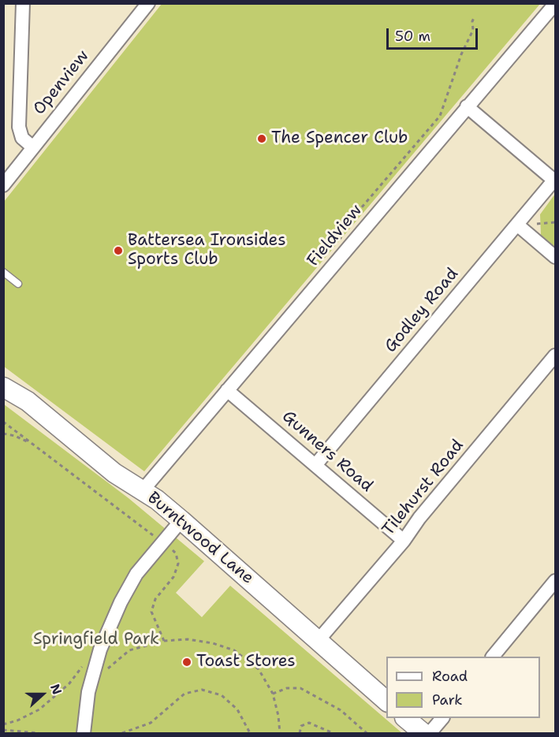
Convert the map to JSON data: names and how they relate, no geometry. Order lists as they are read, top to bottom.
{
  "streets": {
    "main road": ["Burntwood Lane"],
    "street": [
      "Openview",
      "Fieldview",
      "Godley Road",
      "Gunners Road",
      "Tilehurst Road"
    ]
  },
  "crossings": [
    ["Fieldview", "Gunners Road"],
    ["Fieldview", "Burntwood Lane"],
    ["Godley Road", "Gunners Road"],
    ["Gunners Road", "Tilehurst Road"],
    ["Tilehurst Road", "Burntwood Lane"]
  ],
  "parks": ["Springfield Park"],
  "places": ["The Spencer Club", "Battersea Ironsides Sports Club", "Toast Stores"],
  "legend": ["Road", "Park"],
  "scale_bar": "50 m",
  "north": "right"
}
